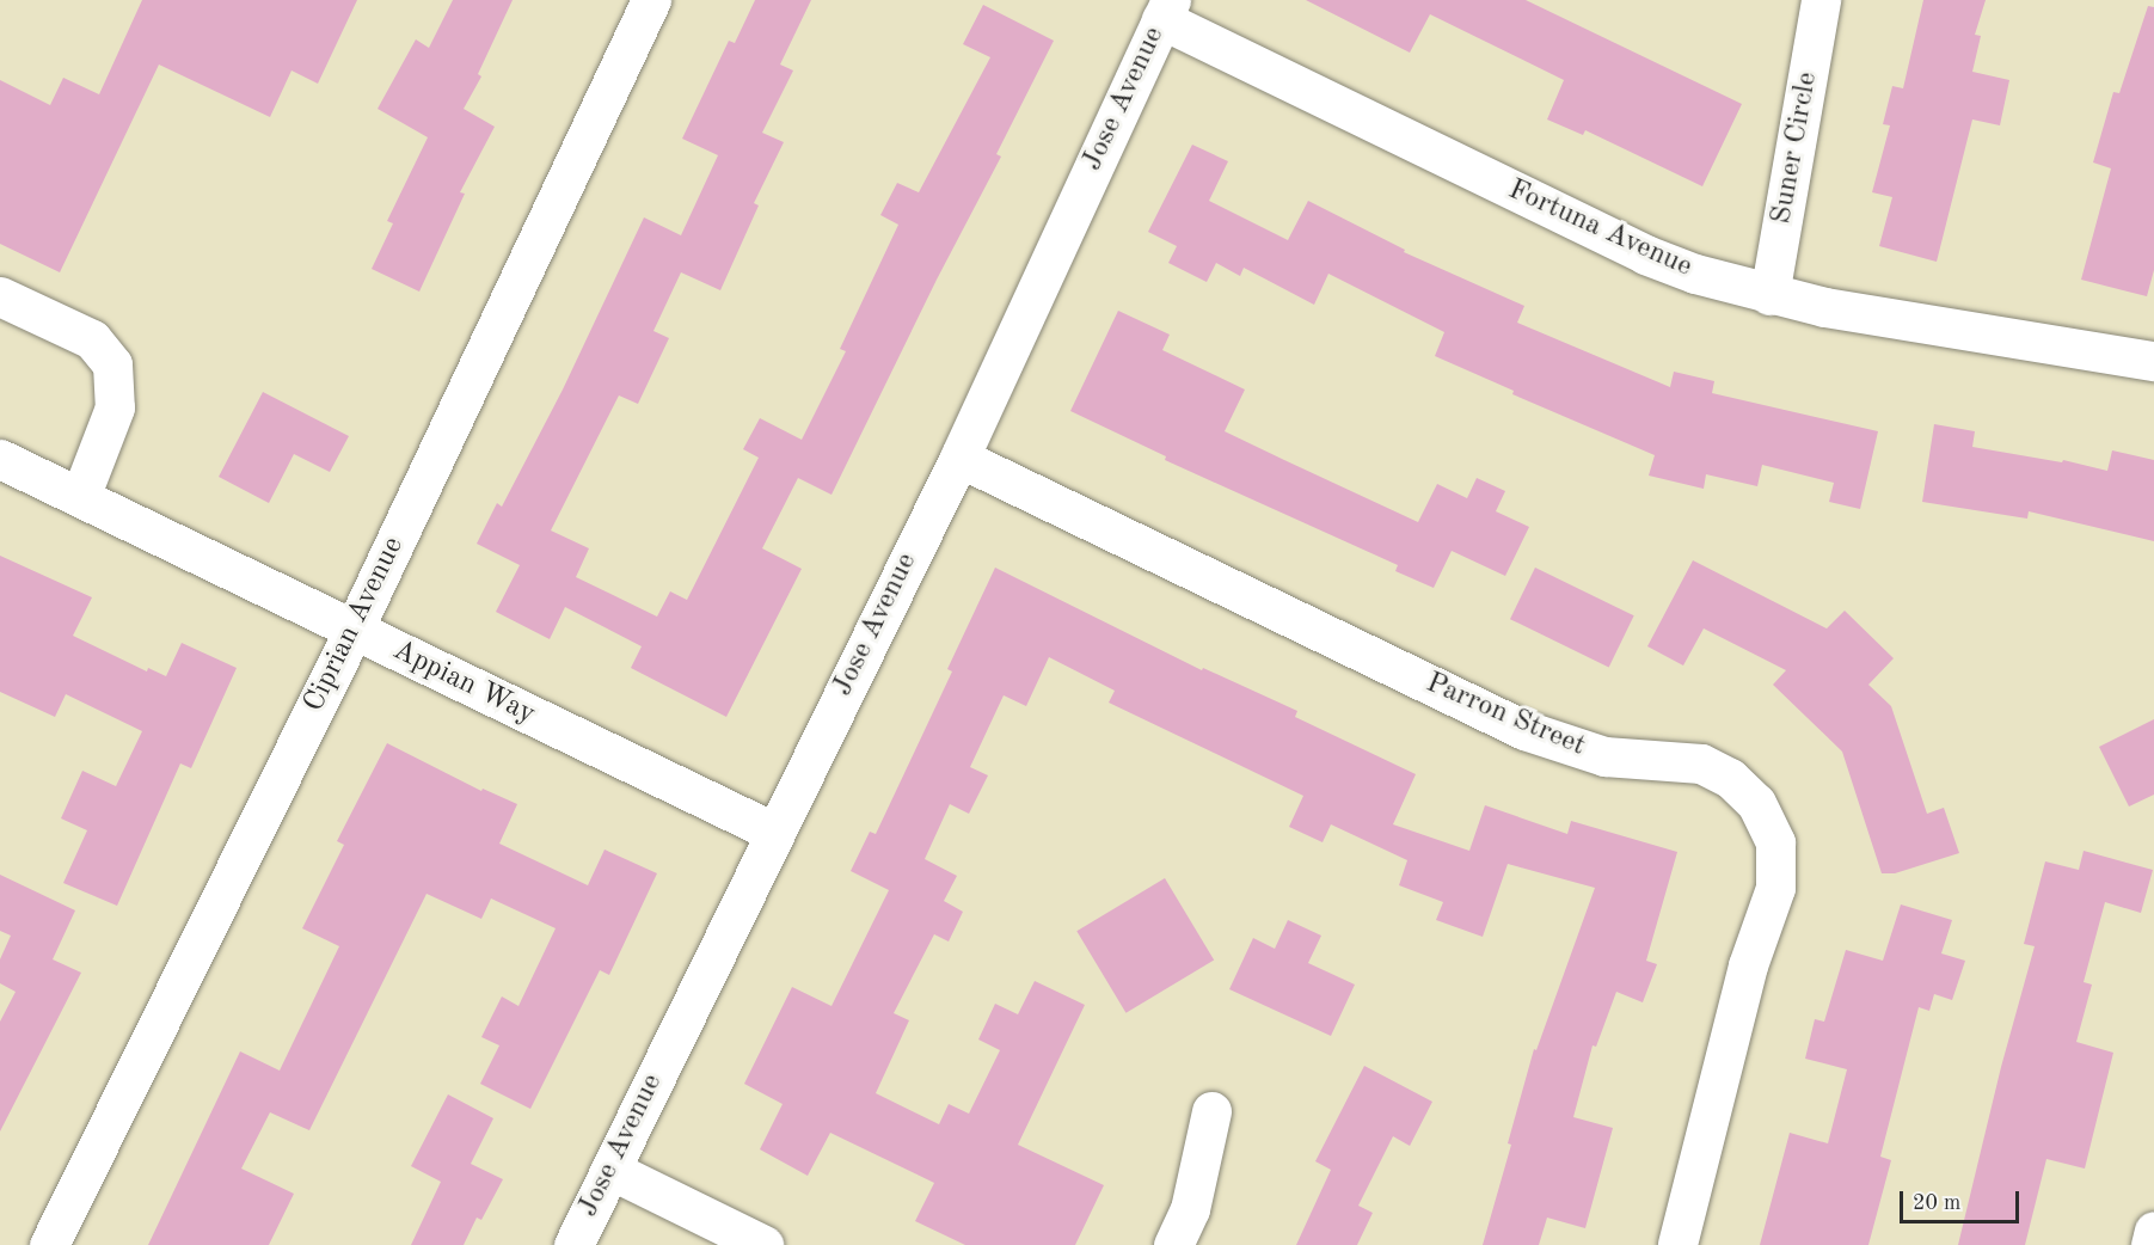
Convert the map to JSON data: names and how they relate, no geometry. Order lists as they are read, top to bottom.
{
  "streets": {
    "street": [
      "Jose Avenue",
      "Suner Circle",
      "Fortuna Avenue",
      "Ciprian Avenue",
      "Appian Way",
      "Parron Street"
    ]
  },
  "crossings": [
    ["Jose Avenue", "Fortuna Avenue"],
    ["Jose Avenue", "Appian Way"],
    ["Jose Avenue", "Parron Street"],
    ["Suner Circle", "Fortuna Avenue"],
    ["Ciprian Avenue", "Appian Way"]
  ],
  "scale_bar": "20 m"
}
